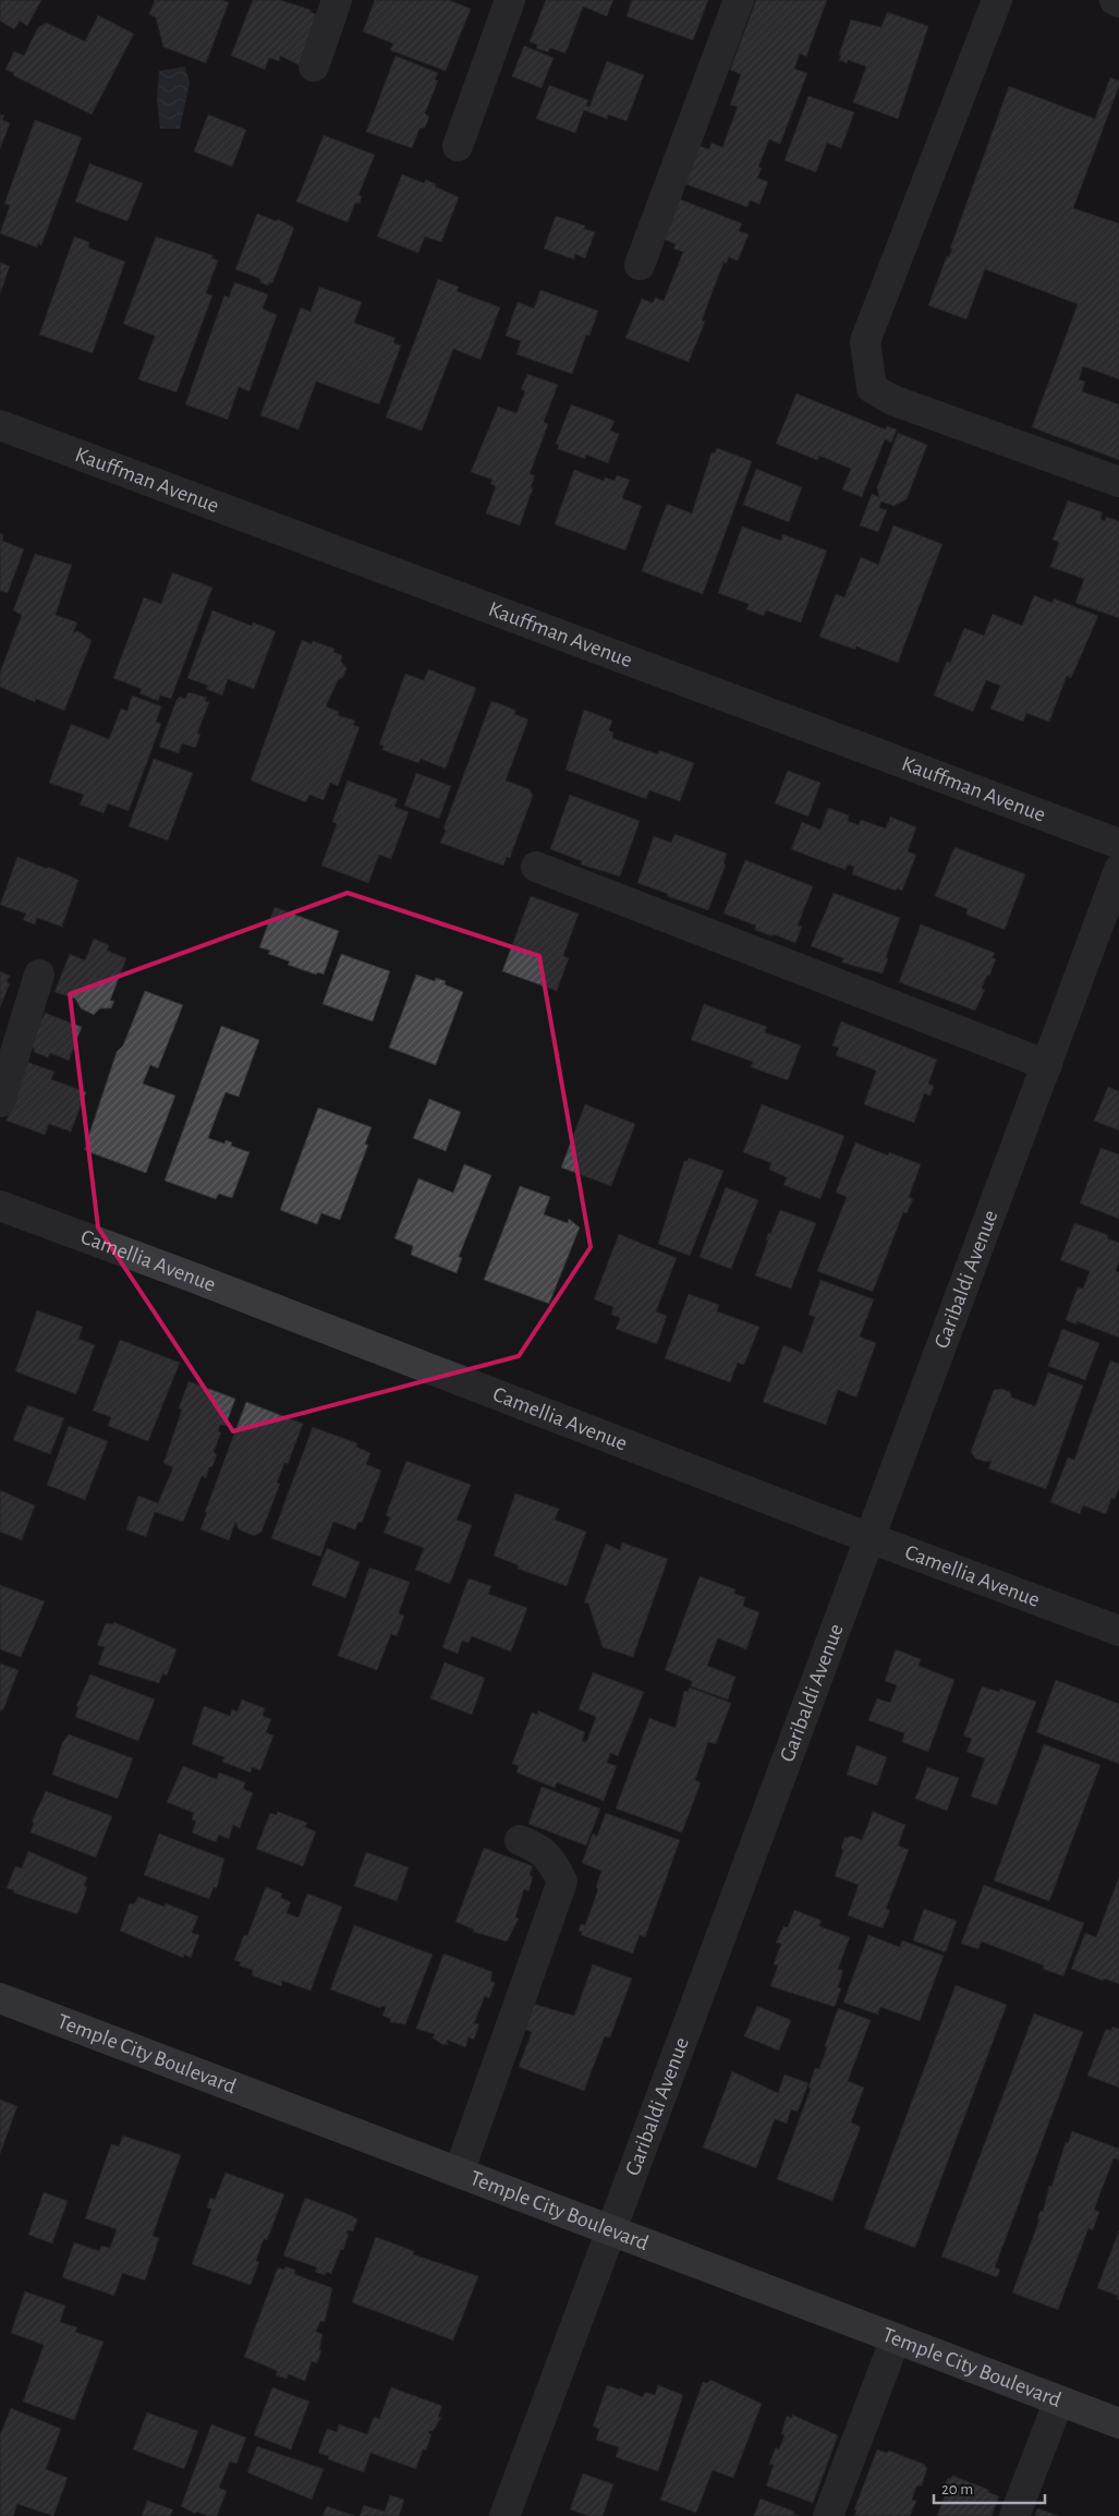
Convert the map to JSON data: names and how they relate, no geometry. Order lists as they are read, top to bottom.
{
  "streets": {
    "main road": ["Temple City Boulevard"],
    "street": ["Kauffman Avenue", "Camellia Avenue", "Garibaldi Avenue"]
  },
  "crossings": [
    ["Camellia Avenue", "Garibaldi Avenue"],
    ["Garibaldi Avenue", "Temple City Boulevard"]
  ],
  "scale_bar": "20 m"
}
